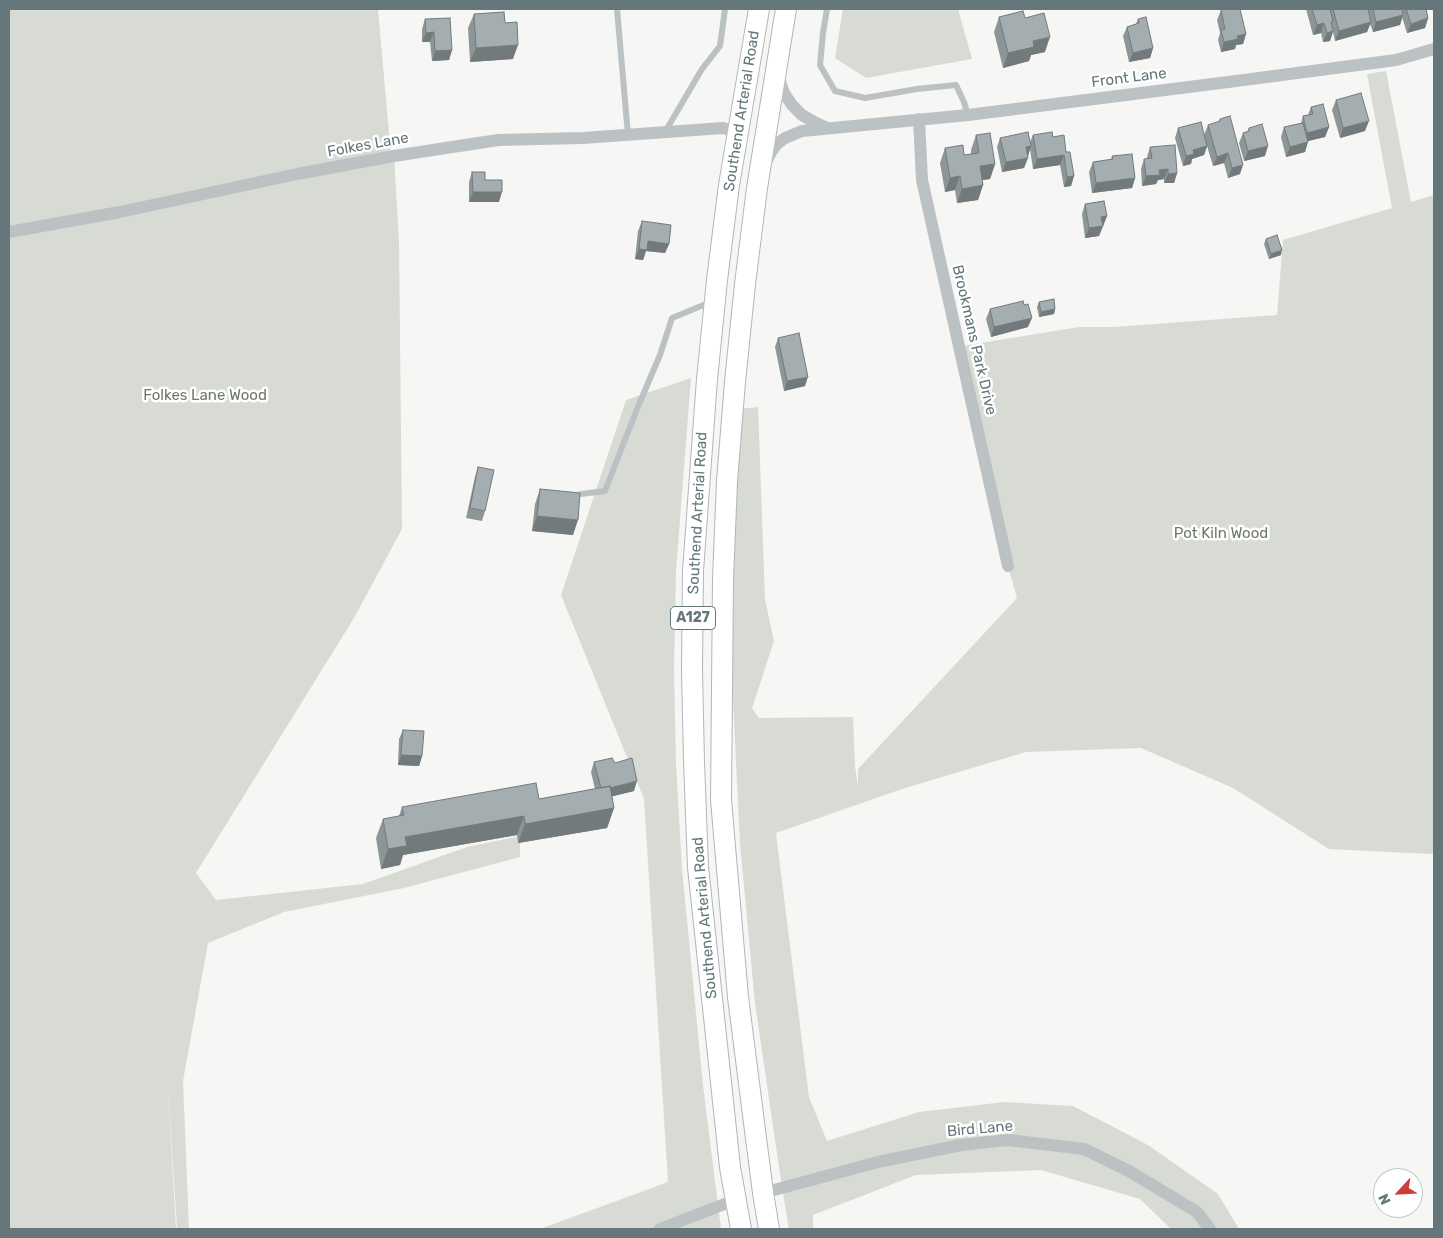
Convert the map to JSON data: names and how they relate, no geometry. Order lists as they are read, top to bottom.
{
  "streets": {
    "highway": ["Southend Arterial Road", "A127"],
    "street": [
      "Front Lane",
      "Folkes Lane",
      "Brookmans Park Drive",
      "Bird Lane"
    ]
  },
  "crossings": [
    ["Front Lane", "Southend Arterial Road"],
    ["Front Lane", "Brookmans Park Drive"],
    ["Southend Arterial Road", "Folkes Lane"],
    ["Southend Arterial Road", "Bird Lane"]
  ],
  "parks": ["Folkes Lane Wood", "Pot Kiln Wood"],
  "north": "bottom left"
}
